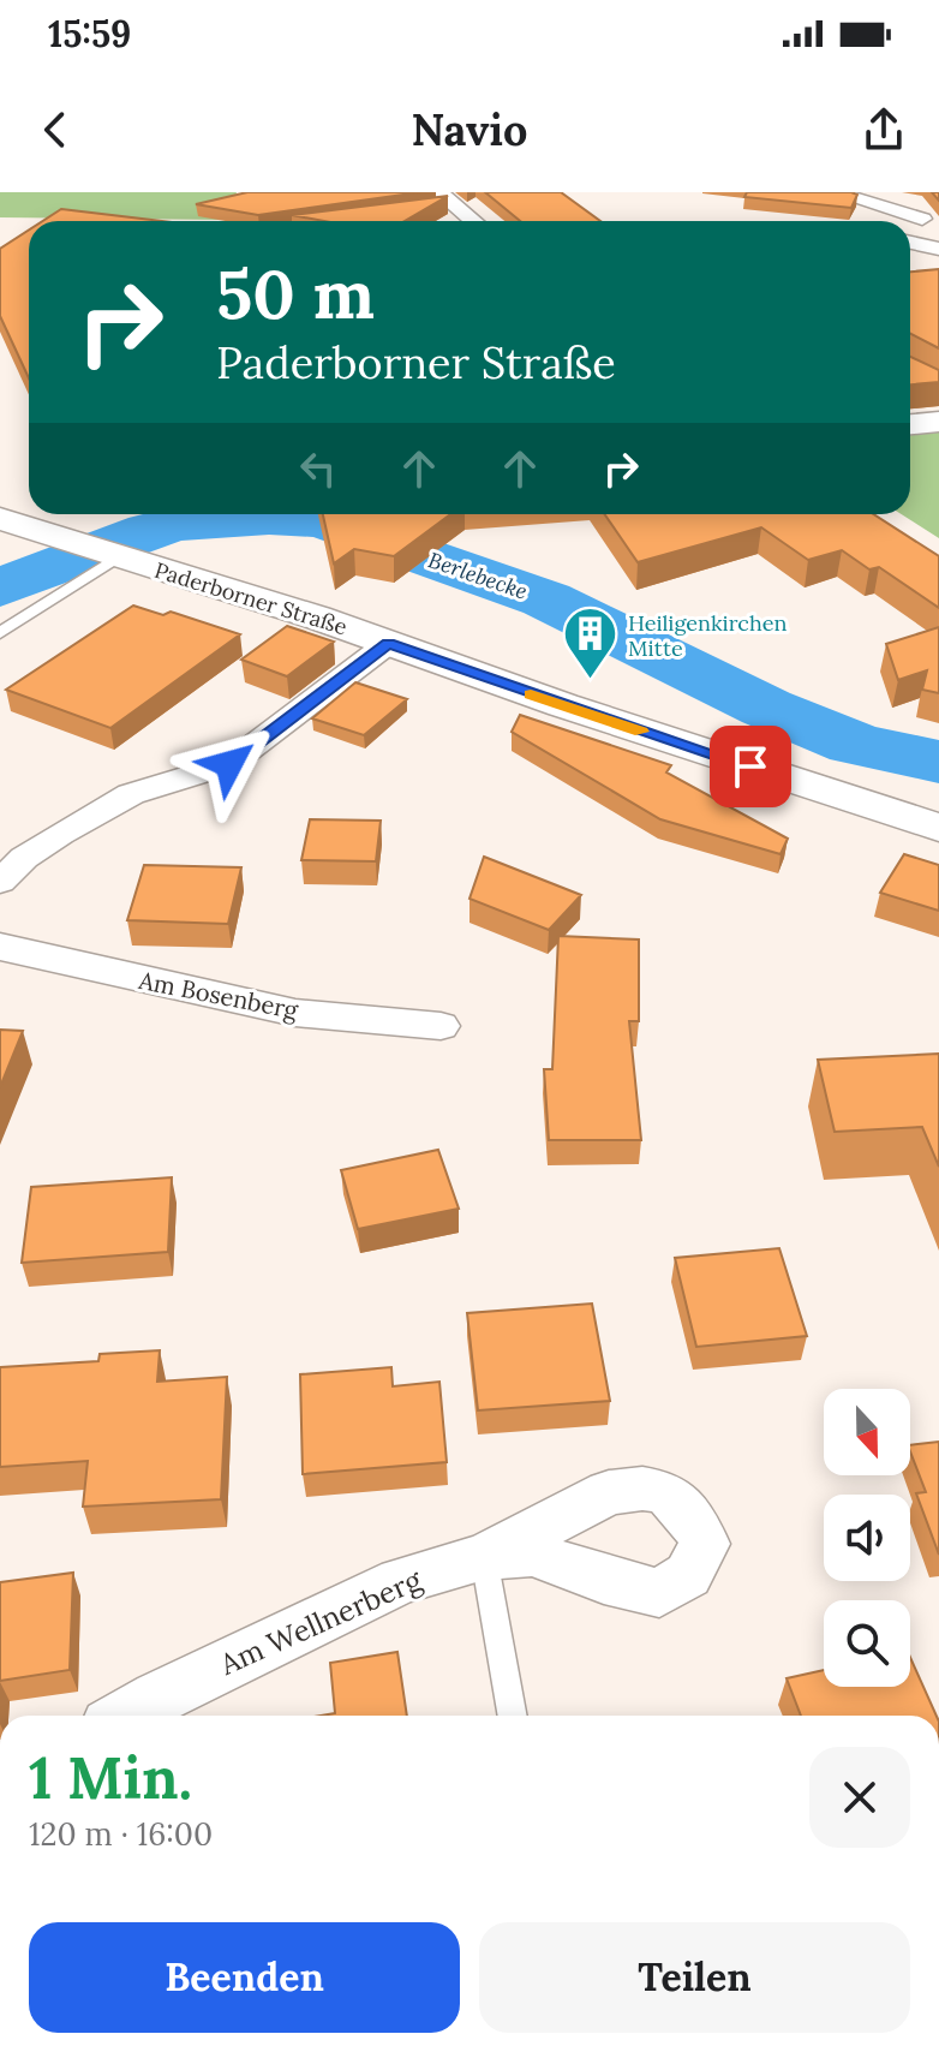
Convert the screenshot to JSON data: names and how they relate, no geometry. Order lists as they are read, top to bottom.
{
  "streets": {
    "main road": ["Paderborner Straße"],
    "street": ["Am Bosenberg", "Am Wellnerberg"]
  },
  "water": ["Berlebecke"],
  "places": {
    "building": ["Heiligenkirchen Mitte"]
  },
  "north": "bottom",
  "page": {
    "status": "15:59",
    "header": "Navio",
    "turn": ["50 m", "Paderborner Straße"],
    "heading": ["1 Min.", "120 m · 16:00"],
    "buttons": ["Beenden", "Teilen"]
  }
}
